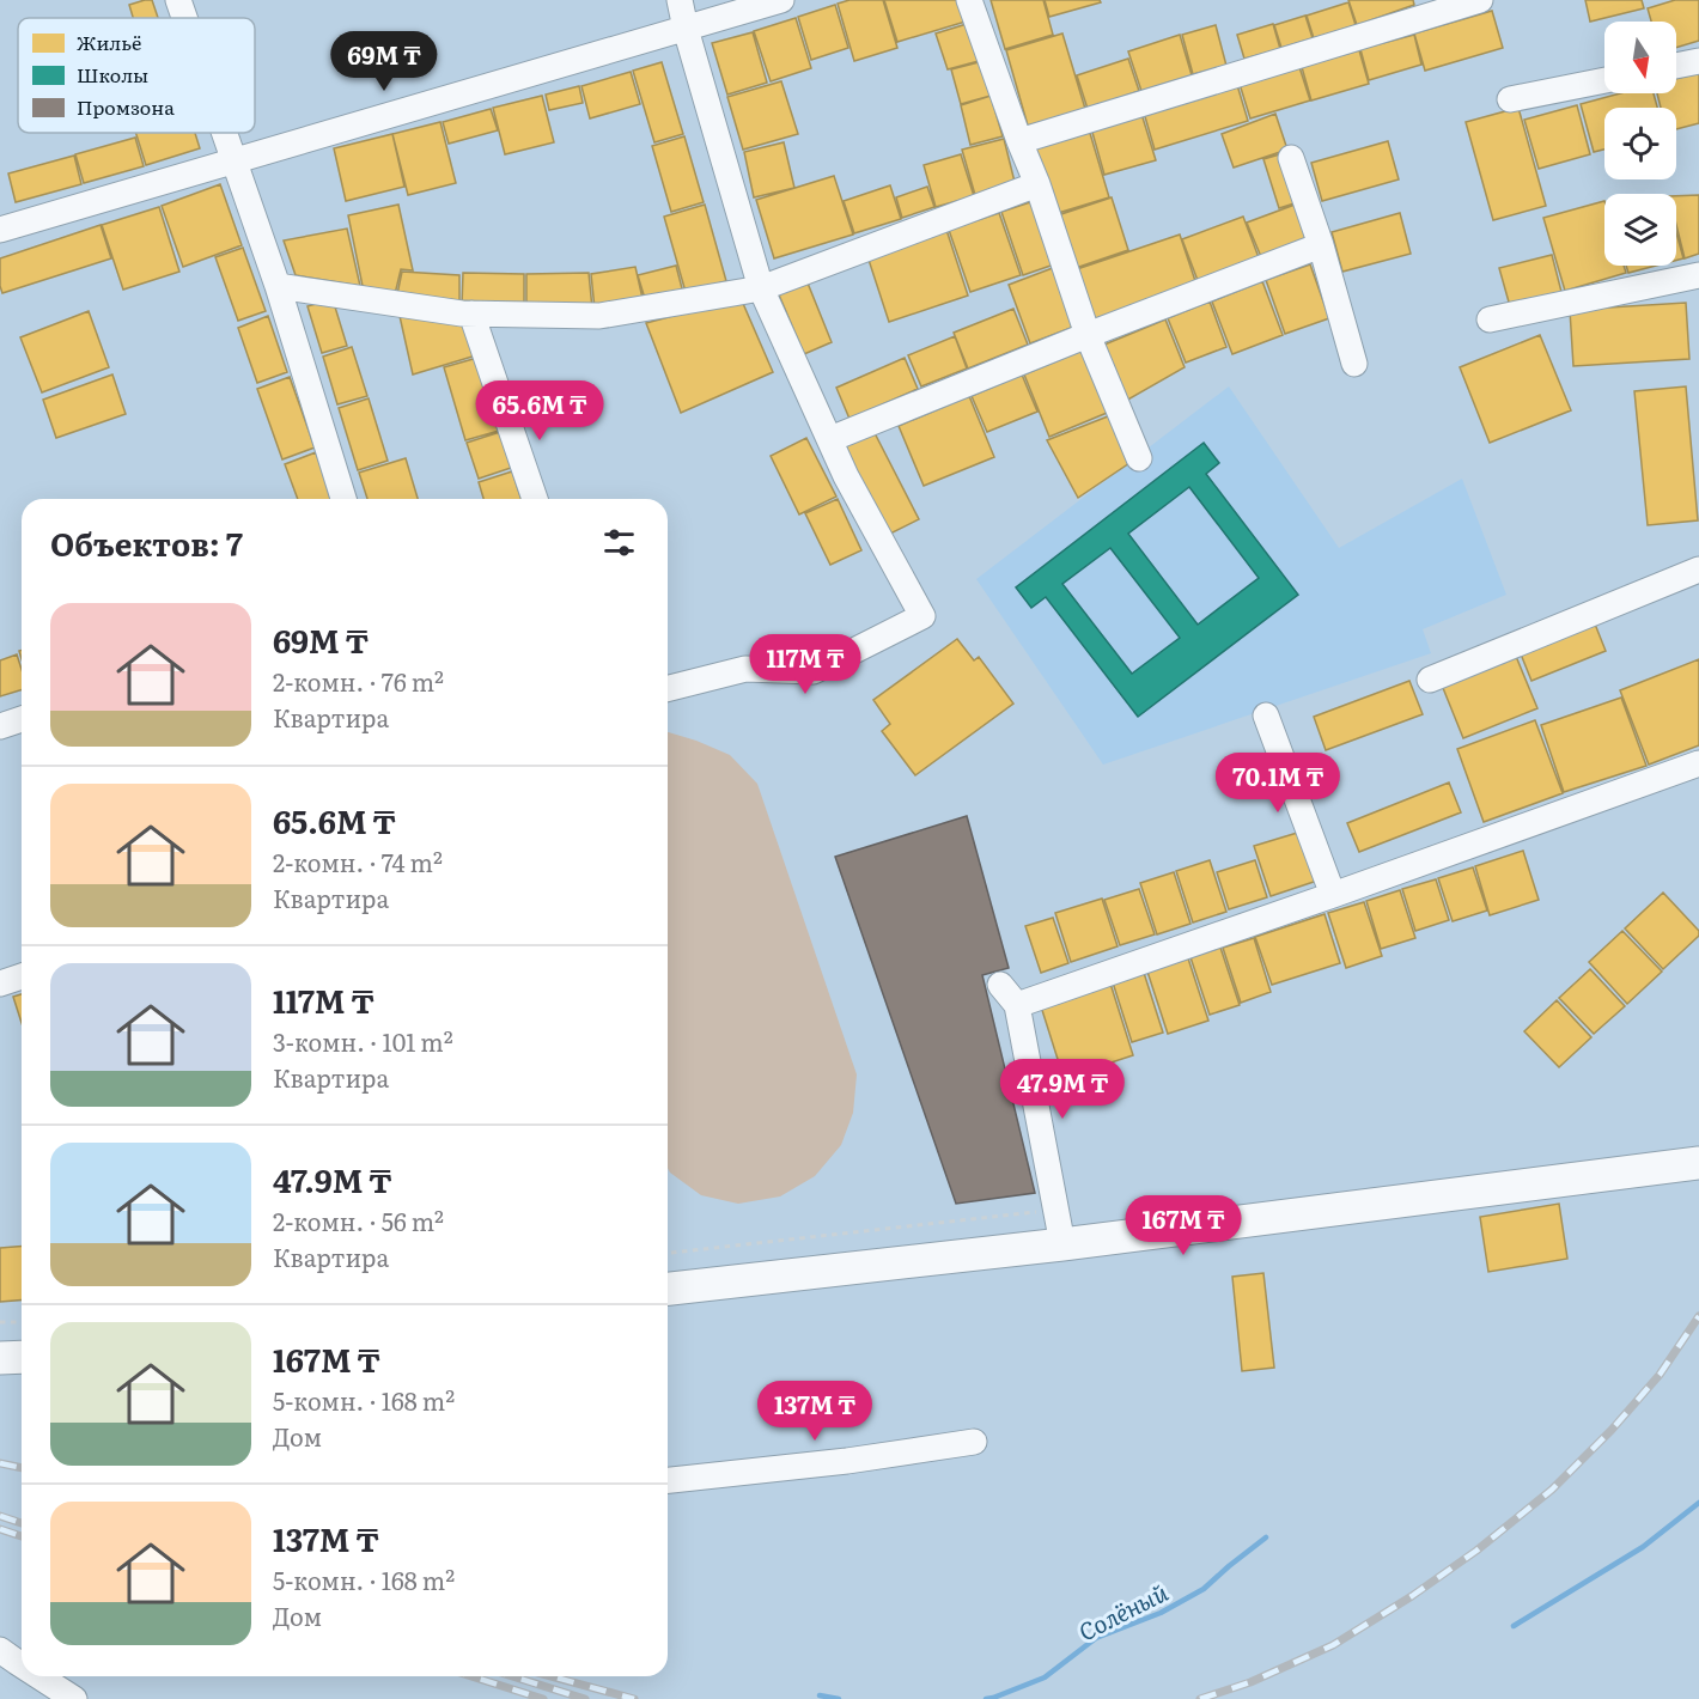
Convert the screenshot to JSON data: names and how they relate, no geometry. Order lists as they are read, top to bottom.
{
  "water": ["Солёный"],
  "legend": ["Жильё", "Школы", "Промзона"],
  "north": "bottom",
  "page": {
    "price": [
      "69M ₸",
      "65.6M ₸",
      "117M ₸",
      "70.1M ₸",
      "47.9M ₸",
      "167M ₸",
      "137M ₸"
    ],
    "heading": "Объектов: 7",
    "list": [
      {
        "name": "69M ₸",
        "note": "2-комн. · 76 m² · Квартира"
      },
      {
        "name": "65.6M ₸",
        "note": "2-комн. · 74 m² · Квартира"
      },
      {
        "name": "117M ₸",
        "note": "3-комн. · 101 m² · Квартира"
      },
      {
        "name": "47.9M ₸",
        "note": "2-комн. · 56 m² · Квартира"
      },
      {
        "name": "167M ₸",
        "note": "5-комн. · 168 m² · Дом"
      },
      {
        "name": "137M ₸",
        "note": "5-комн. · 168 m² · Дом"
      }
    ]
  }
}
